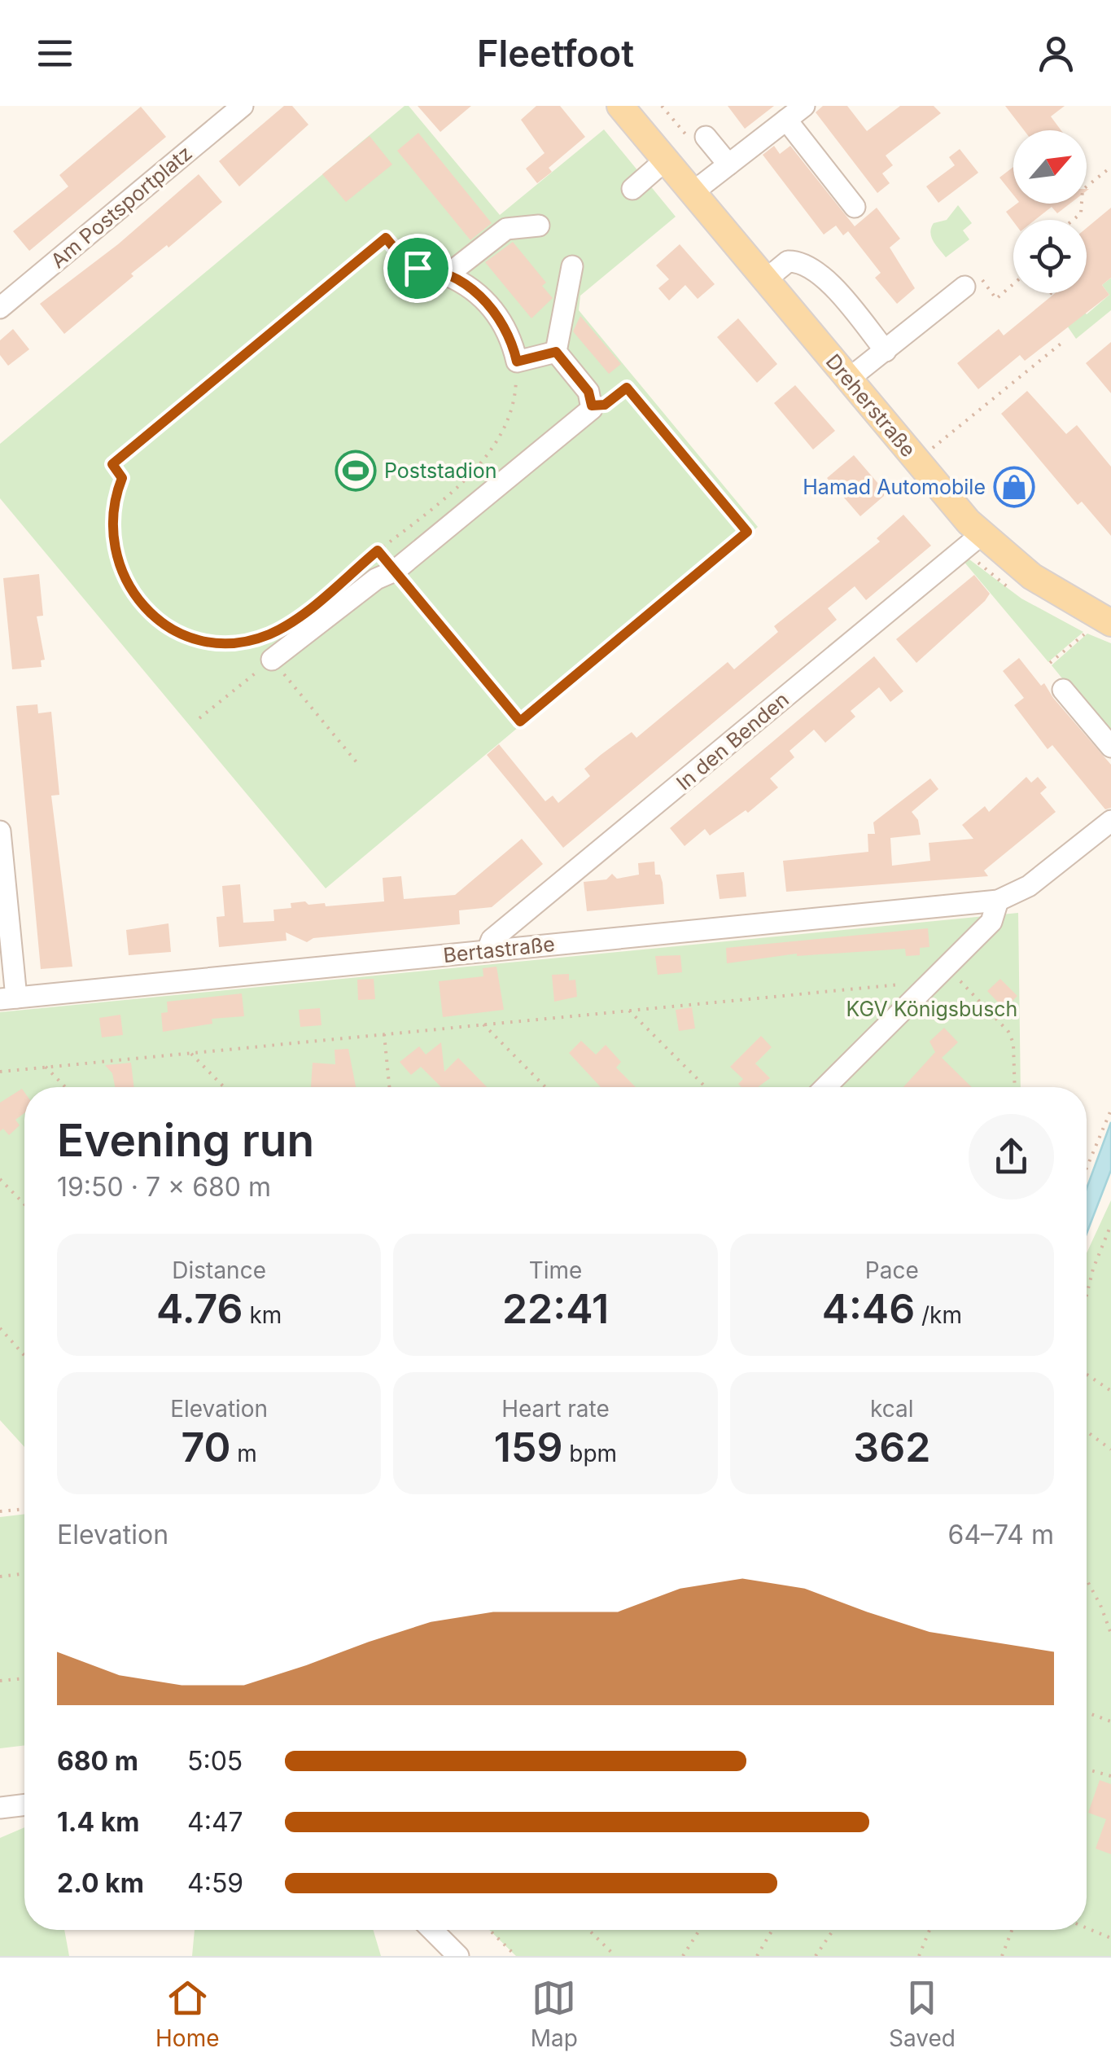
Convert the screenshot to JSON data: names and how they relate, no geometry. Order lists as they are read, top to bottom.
{
  "streets": {
    "main road": ["Dreherstraße"],
    "street": ["Am Postsportplatz", "In den Benden", "Bertastraße"]
  },
  "crossings": [
    ["Dreherstraße", "In den Benden"],
    ["In den Benden", "Bertastraße"]
  ],
  "parks": ["KGV Königsbusch"],
  "places": {
    "sports": ["Poststadion"],
    "shop": ["Hamad Automobile"]
  },
  "north": "top right",
  "page": {
    "header": "Fleetfoot",
    "heading": ["Evening run", "19:50 · 7 × 680 m"],
    "stats": [
      ["Distance", "4.76 km"],
      ["Time", "22:41"],
      ["Pace", "4:46 /km"],
      ["Elevation", "70 m"],
      ["Heart rate", "159 bpm"],
      ["kcal", "362"]
    ],
    "chart": ["Elevation", "64–74 m"],
    "list": [
      {
        "name": "680 m",
        "note": "5:05"
      },
      {
        "name": "1.4 km",
        "note": "4:47"
      },
      {
        "name": "2.0 km",
        "note": "4:59"
      }
    ],
    "tabs": ["Home", "Map", "Saved"]
  }
}
